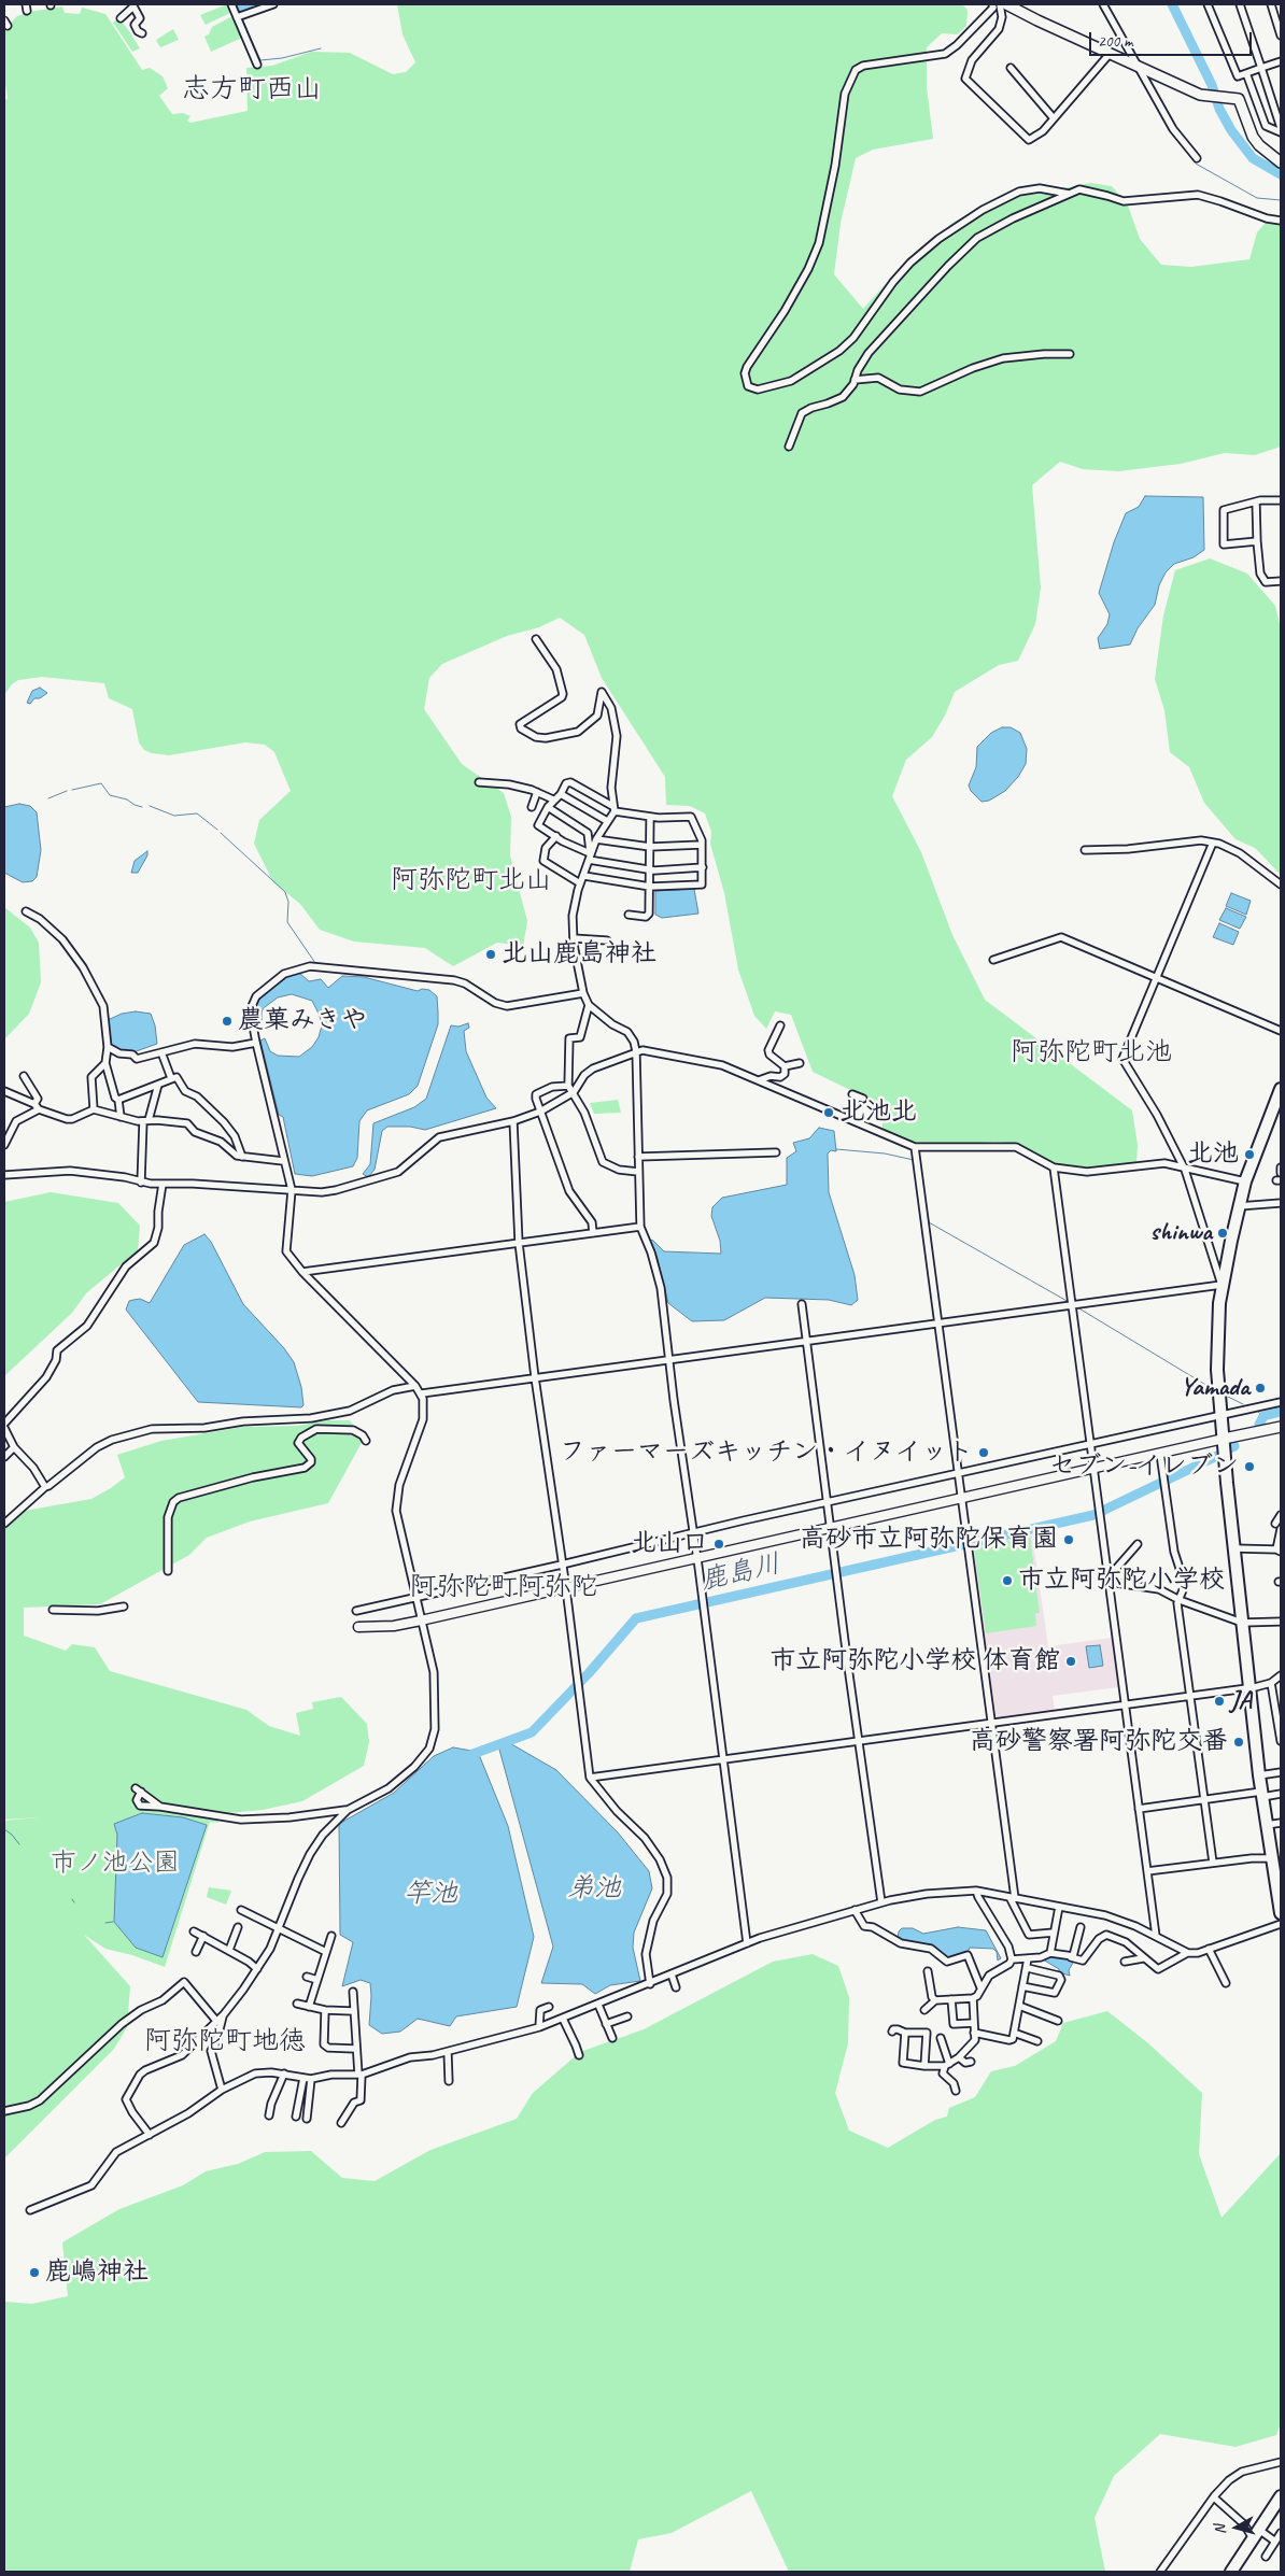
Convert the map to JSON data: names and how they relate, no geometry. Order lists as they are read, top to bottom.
{
  "districts": [
    "志方町西山",
    "阿弥陀町北山",
    "阿弥陀町北池",
    "阿弥陀町阿弥陀",
    "阿弥陀町地徳"
  ],
  "water": ["鹿島川", "弟池", "竿池"],
  "parks": ["市ノ池公園"],
  "places": [
    "北山鹿島神社",
    "農菓みきや",
    "北池北",
    "北池",
    "shinwa",
    "Yamada",
    "ファーマーズキッチン・イヌイット",
    "セブン-イレブン",
    "高砂市立阿弥陀保育園",
    "北山口",
    "市立阿弥陀小学校",
    "市立阿弥陀小学校 体育館",
    "JA",
    "高砂警察署阿弥陀交番",
    "鹿嶋神社"
  ],
  "scale_bar": "200 m",
  "north": "left"
}
